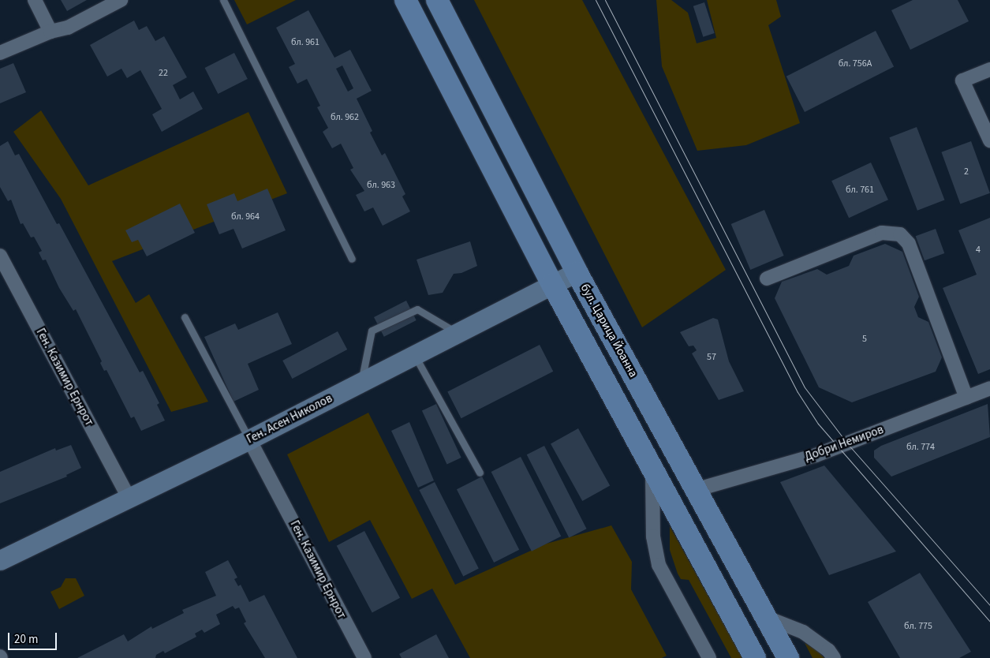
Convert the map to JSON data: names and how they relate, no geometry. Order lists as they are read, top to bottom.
{
  "streets": {
    "main road": ["бул. Царица Йоанна"],
    "street": ["Ген. Казимир Ернрот", "Ген. Асен Николов", "Добри Немиров"]
  },
  "crossings": [
    ["бул. Царица Йоанна", "Ген. Асен Николов"],
    ["бул. Царица Йоанна", "Добри Немиров"],
    ["Ген. Казимир Ернрот", "Ген. Асен Николов"]
  ],
  "house_numbers": [
    "бл. 961",
    "бл. 756А",
    "22",
    "бл. 962",
    "2",
    "бл. 963",
    "бл. 761",
    "бл. 964",
    "4",
    "5",
    "57",
    "бл. 774",
    "бл. 775"
  ],
  "scale_bar": "20 m"
}
